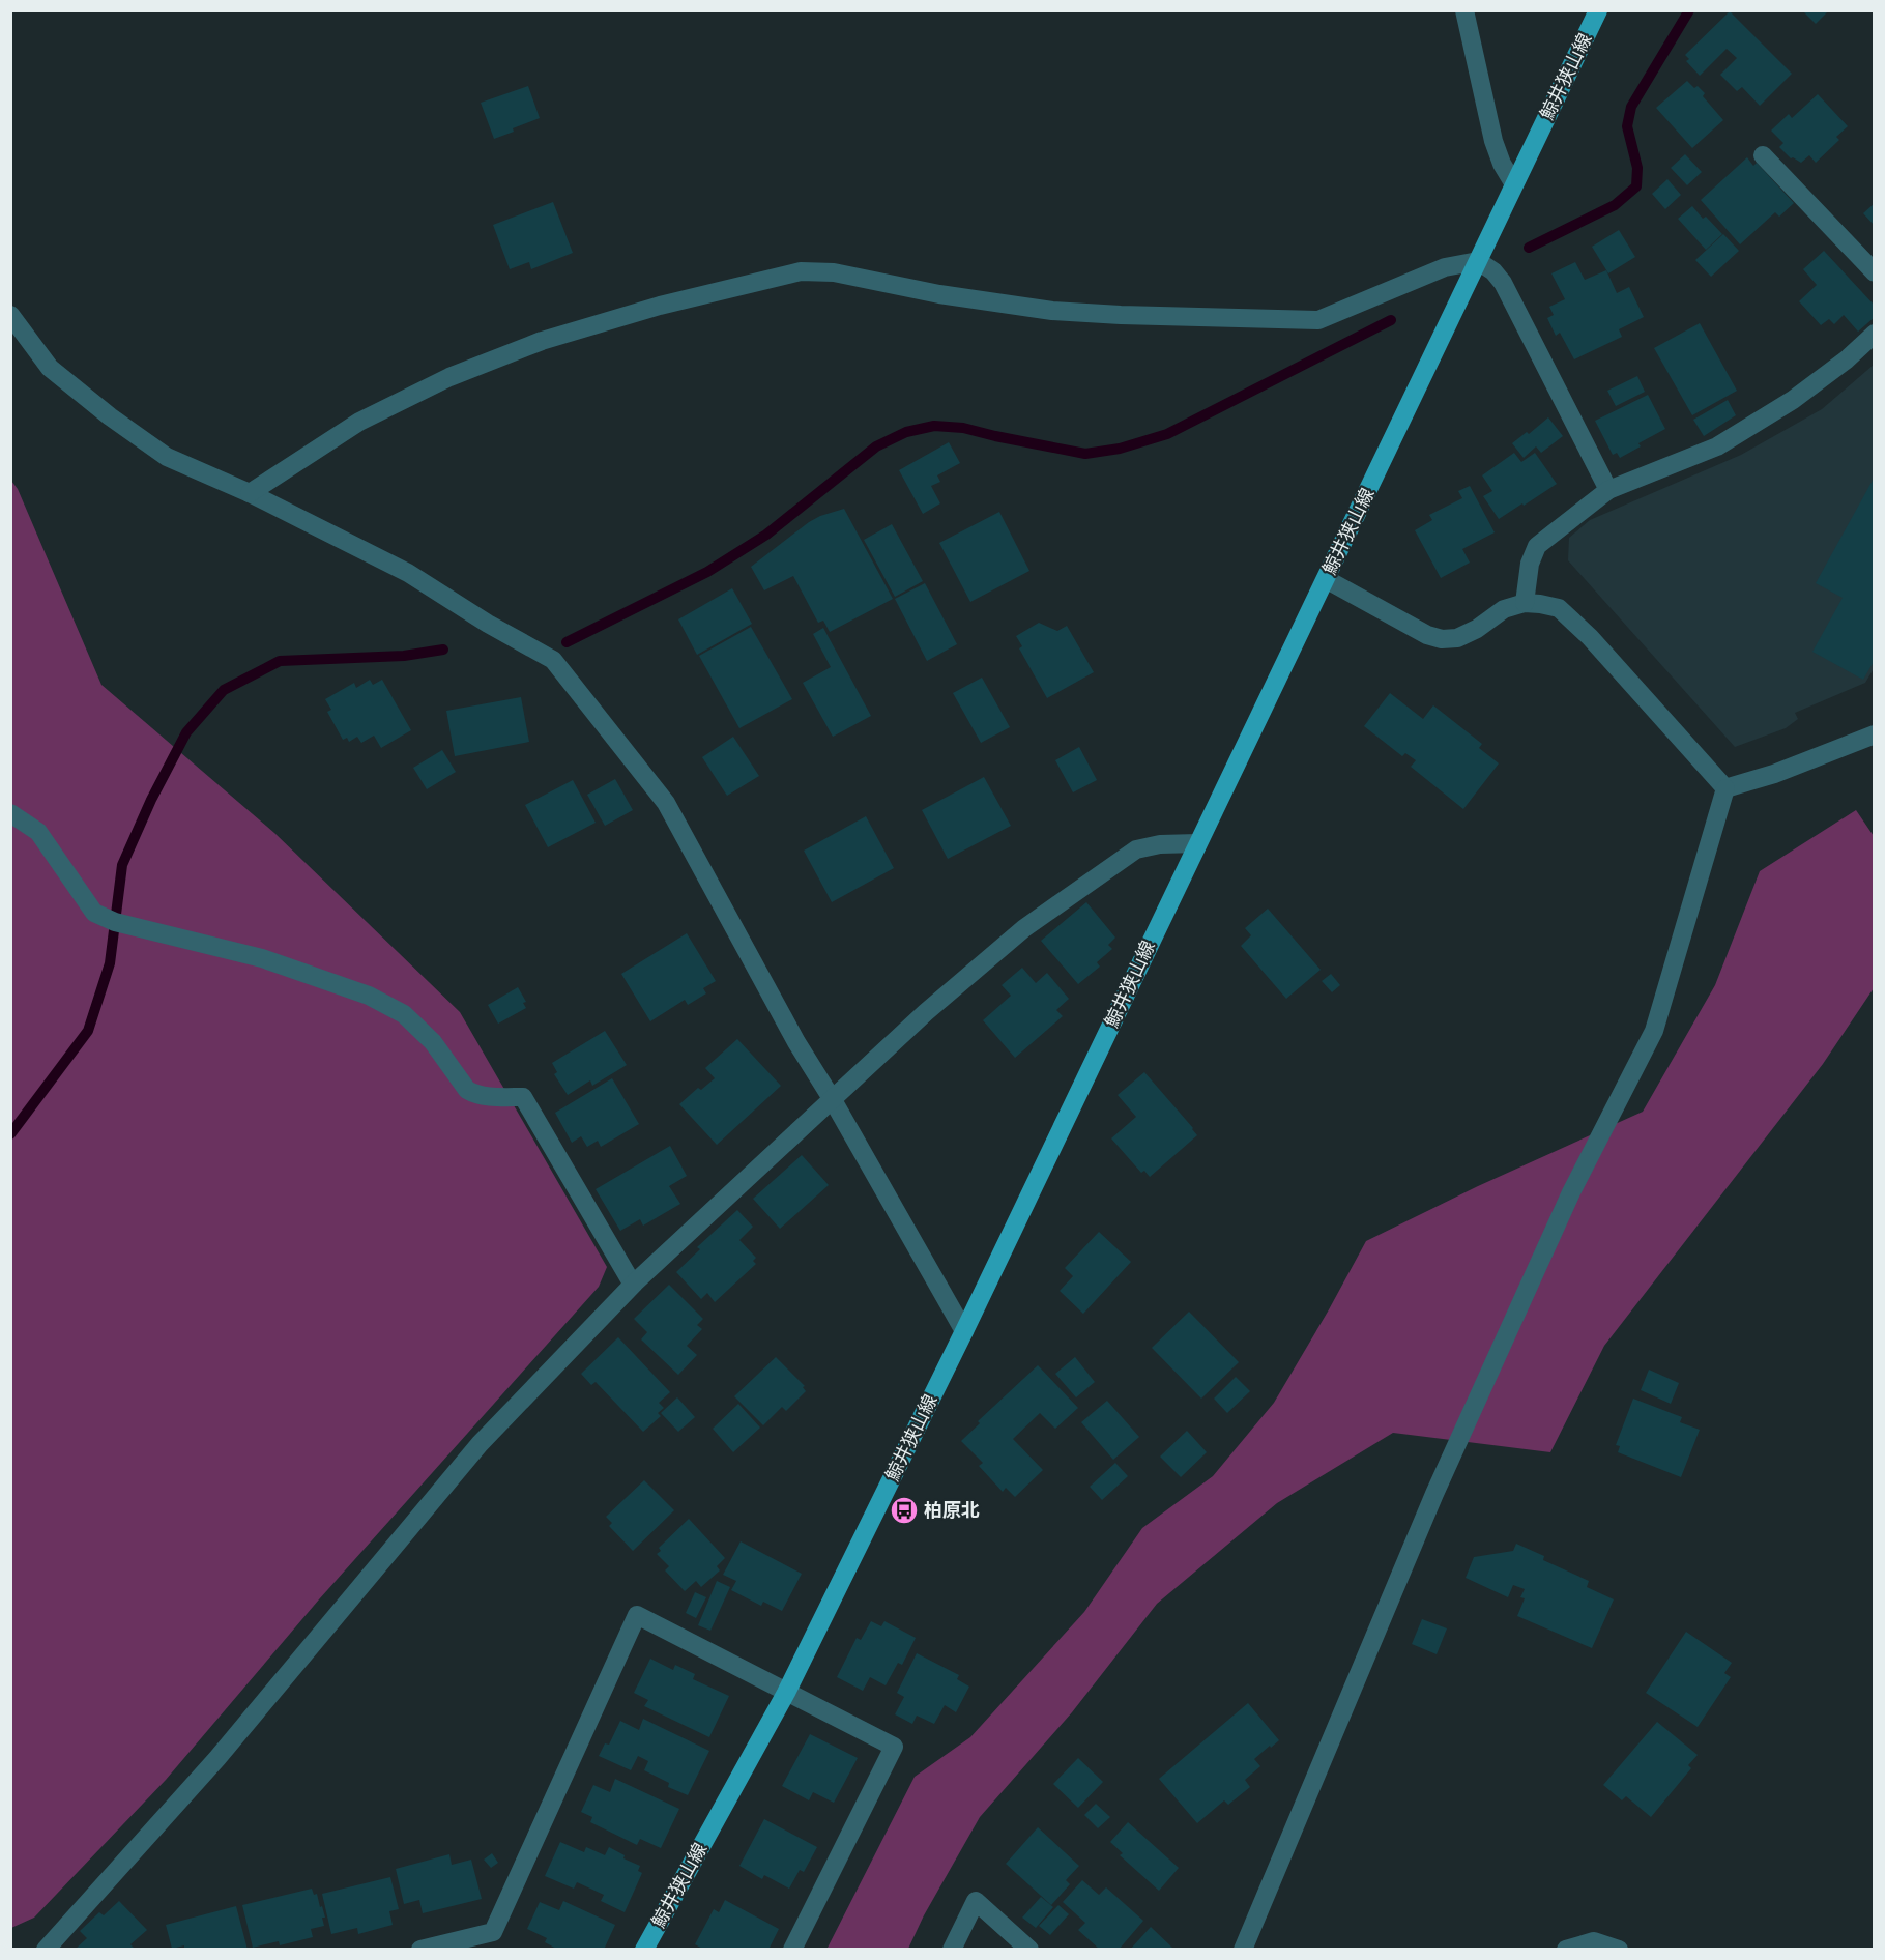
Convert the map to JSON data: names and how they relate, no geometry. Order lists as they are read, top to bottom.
{
  "streets": {
    "main road": ["鯨井狭山線"]
  },
  "places": {
    "bus stop": ["柏原北"]
  }
}
